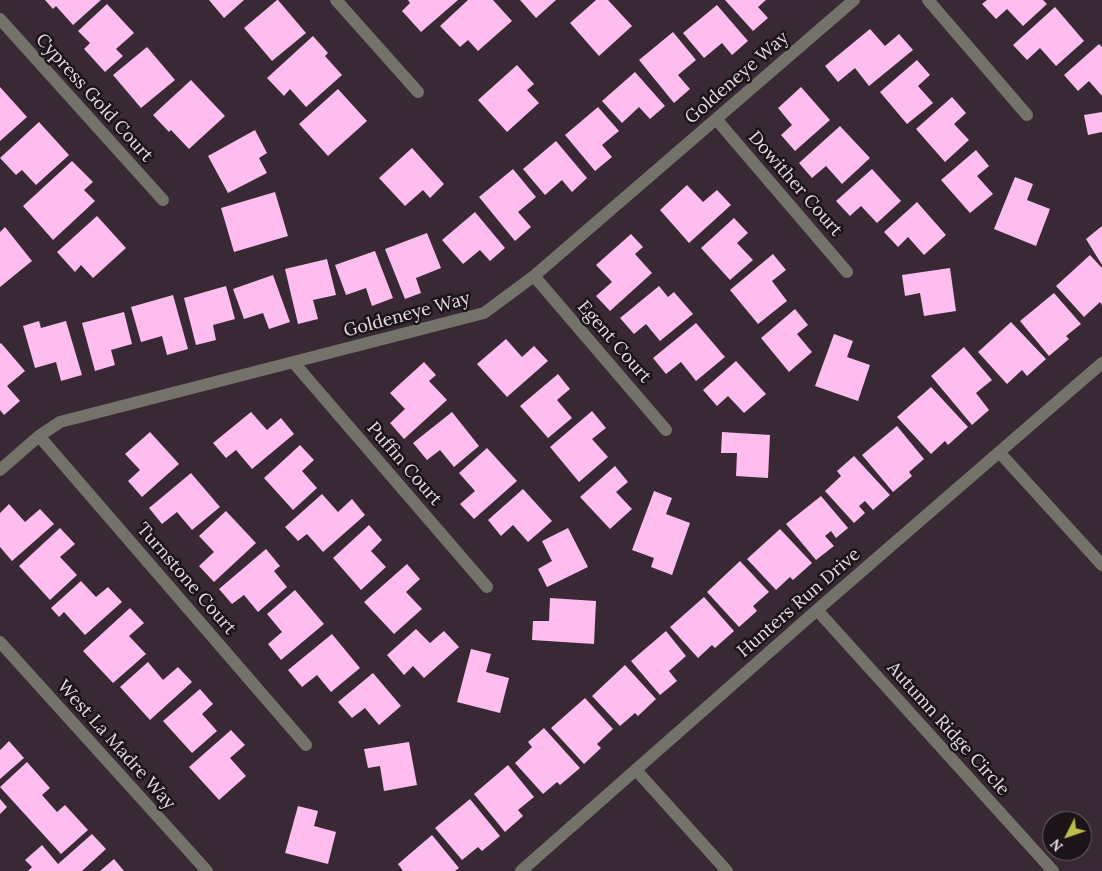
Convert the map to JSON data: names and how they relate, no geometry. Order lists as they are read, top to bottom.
{
  "streets": {
    "street": [
      "Goldeneye Way",
      "Cypress Gold Court",
      "Dowither Court",
      "Egent Court",
      "Puffin Court",
      "Turnstone Court",
      "Hunters Run Drive",
      "Autumn Ridge Circle",
      "West La Madre Way"
    ]
  },
  "crossings": [
    ["Goldeneye Way", "Dowither Court"],
    ["Goldeneye Way", "Egent Court"],
    ["Goldeneye Way", "Puffin Court"],
    ["Goldeneye Way", "Turnstone Court"],
    ["Hunters Run Drive", "Autumn Ridge Circle"]
  ],
  "north": "bottom left"
}
